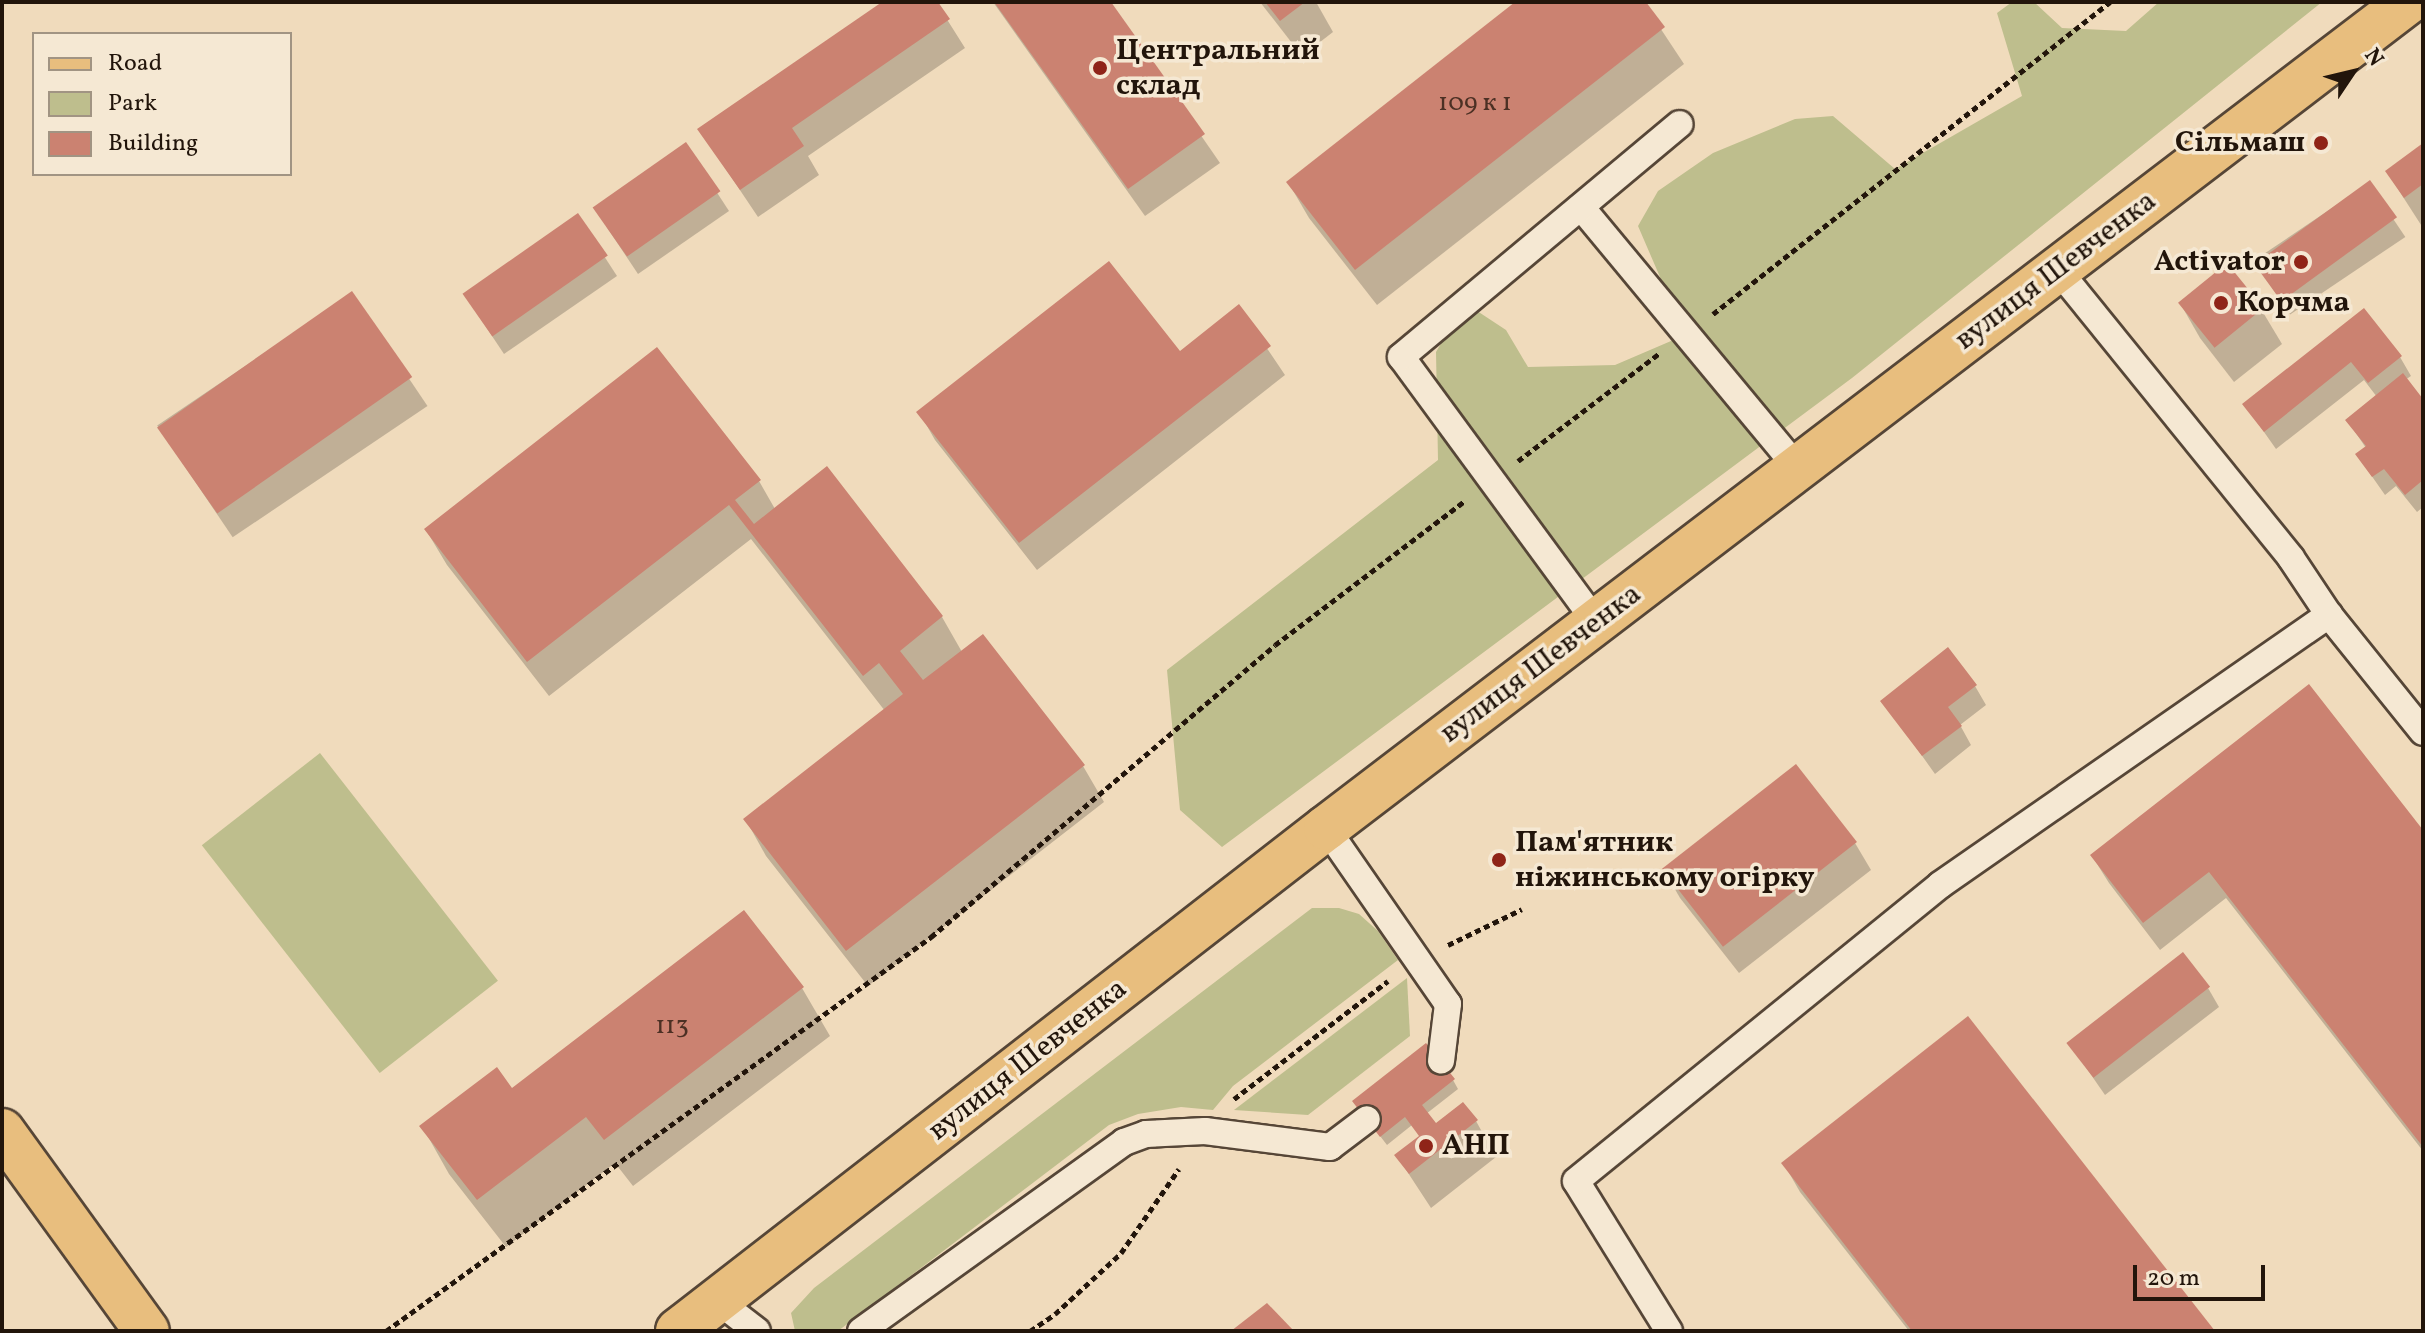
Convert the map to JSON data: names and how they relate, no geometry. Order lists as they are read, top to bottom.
{
  "streets": {
    "main road": ["вулиця Шевченка"]
  },
  "places": [
    "Центральний склад",
    "Сільмаш",
    "Activator",
    "Корчма",
    "Пам'ятник ніжинському огірку",
    "АНП"
  ],
  "house_numbers": ["109 к 1", "113"],
  "legend": ["Road", "Park", "Building"],
  "scale_bar": "20 m",
  "north": "top right"
}
